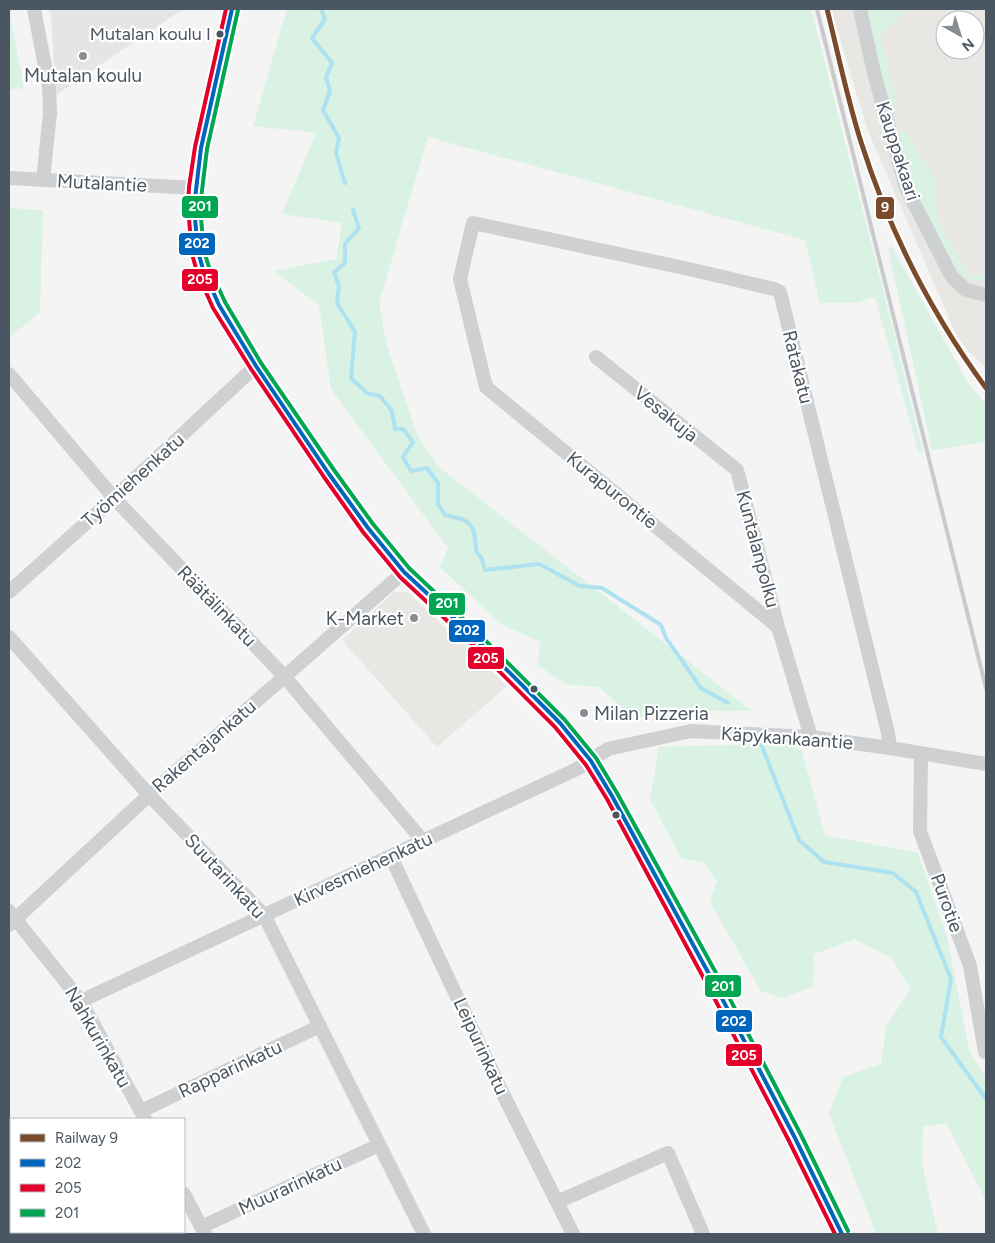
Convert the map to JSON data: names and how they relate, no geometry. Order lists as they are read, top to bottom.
{
  "streets": {
    "street": [
      "Kauppakaari",
      "Mutalantie",
      "Ratakatu",
      "Vesakuja",
      "Työmiehenkatu",
      "Kurapurontie",
      "Kuntalanpolku",
      "Räätälinkatu",
      "Käpykankaantie",
      "Rakentajankatu",
      "Kirvesmiehenkatu",
      "Suutarinkatu",
      "Purotie",
      "Nahkurinkatu",
      "Leipurinkatu",
      "Rapparinkatu",
      "Muurarinkatu"
    ]
  },
  "crossings": [
    ["Ratakatu", "Kurapurontie"],
    ["Ratakatu", "Käpykankaantie"],
    ["Vesakuja", "Kuntalanpolku"],
    ["Työmiehenkatu", "Räätälinkatu"],
    ["Kurapurontie", "Kuntalanpolku"],
    ["Räätälinkatu", "Rakentajankatu"],
    ["Räätälinkatu", "Kirvesmiehenkatu"],
    ["Käpykankaantie", "Kirvesmiehenkatu"],
    ["Käpykankaantie", "Purotie"],
    ["Rakentajankatu", "Suutarinkatu"],
    ["Rakentajankatu", "Nahkurinkatu"],
    ["Kirvesmiehenkatu", "Suutarinkatu"],
    ["Kirvesmiehenkatu", "Nahkurinkatu"],
    ["Kirvesmiehenkatu", "Leipurinkatu"],
    ["Suutarinkatu", "Rapparinkatu"],
    ["Suutarinkatu", "Muurarinkatu"],
    ["Nahkurinkatu", "Rapparinkatu"]
  ],
  "places": [
    "Mutalan koulu I",
    "Mutalan koulu",
    "K-Market",
    "Milan Pizzeria"
  ],
  "lines": [
    "rail line 9",
    "transit line 202",
    "transit line 205",
    "transit line 201"
  ],
  "legend": [
    "Railway 9",
    "202",
    "205",
    "201"
  ],
  "north": "bottom right"
}
